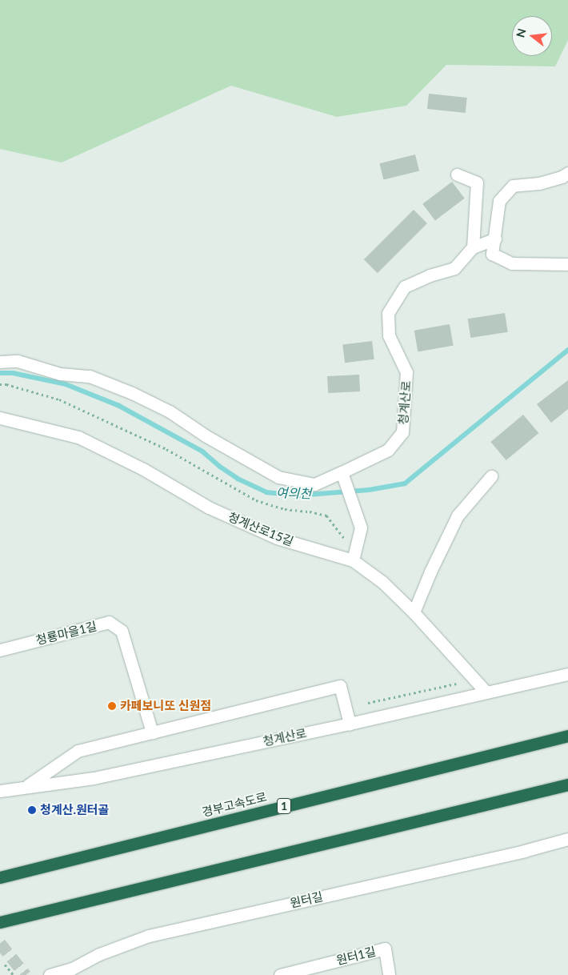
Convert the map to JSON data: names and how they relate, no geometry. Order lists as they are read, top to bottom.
{
  "streets": {
    "highway": ["경부고속도로", "1"],
    "street": [
      "청계산로",
      "청계산로15길",
      "청룡마을1길",
      "원터길",
      "원터1길"
    ]
  },
  "crossings": [
    ["청계산로", "청계산로15길"]
  ],
  "water": ["여의천"],
  "places": ["카페보니또 신원점", "청계산.원터골"],
  "north": "left"
}
